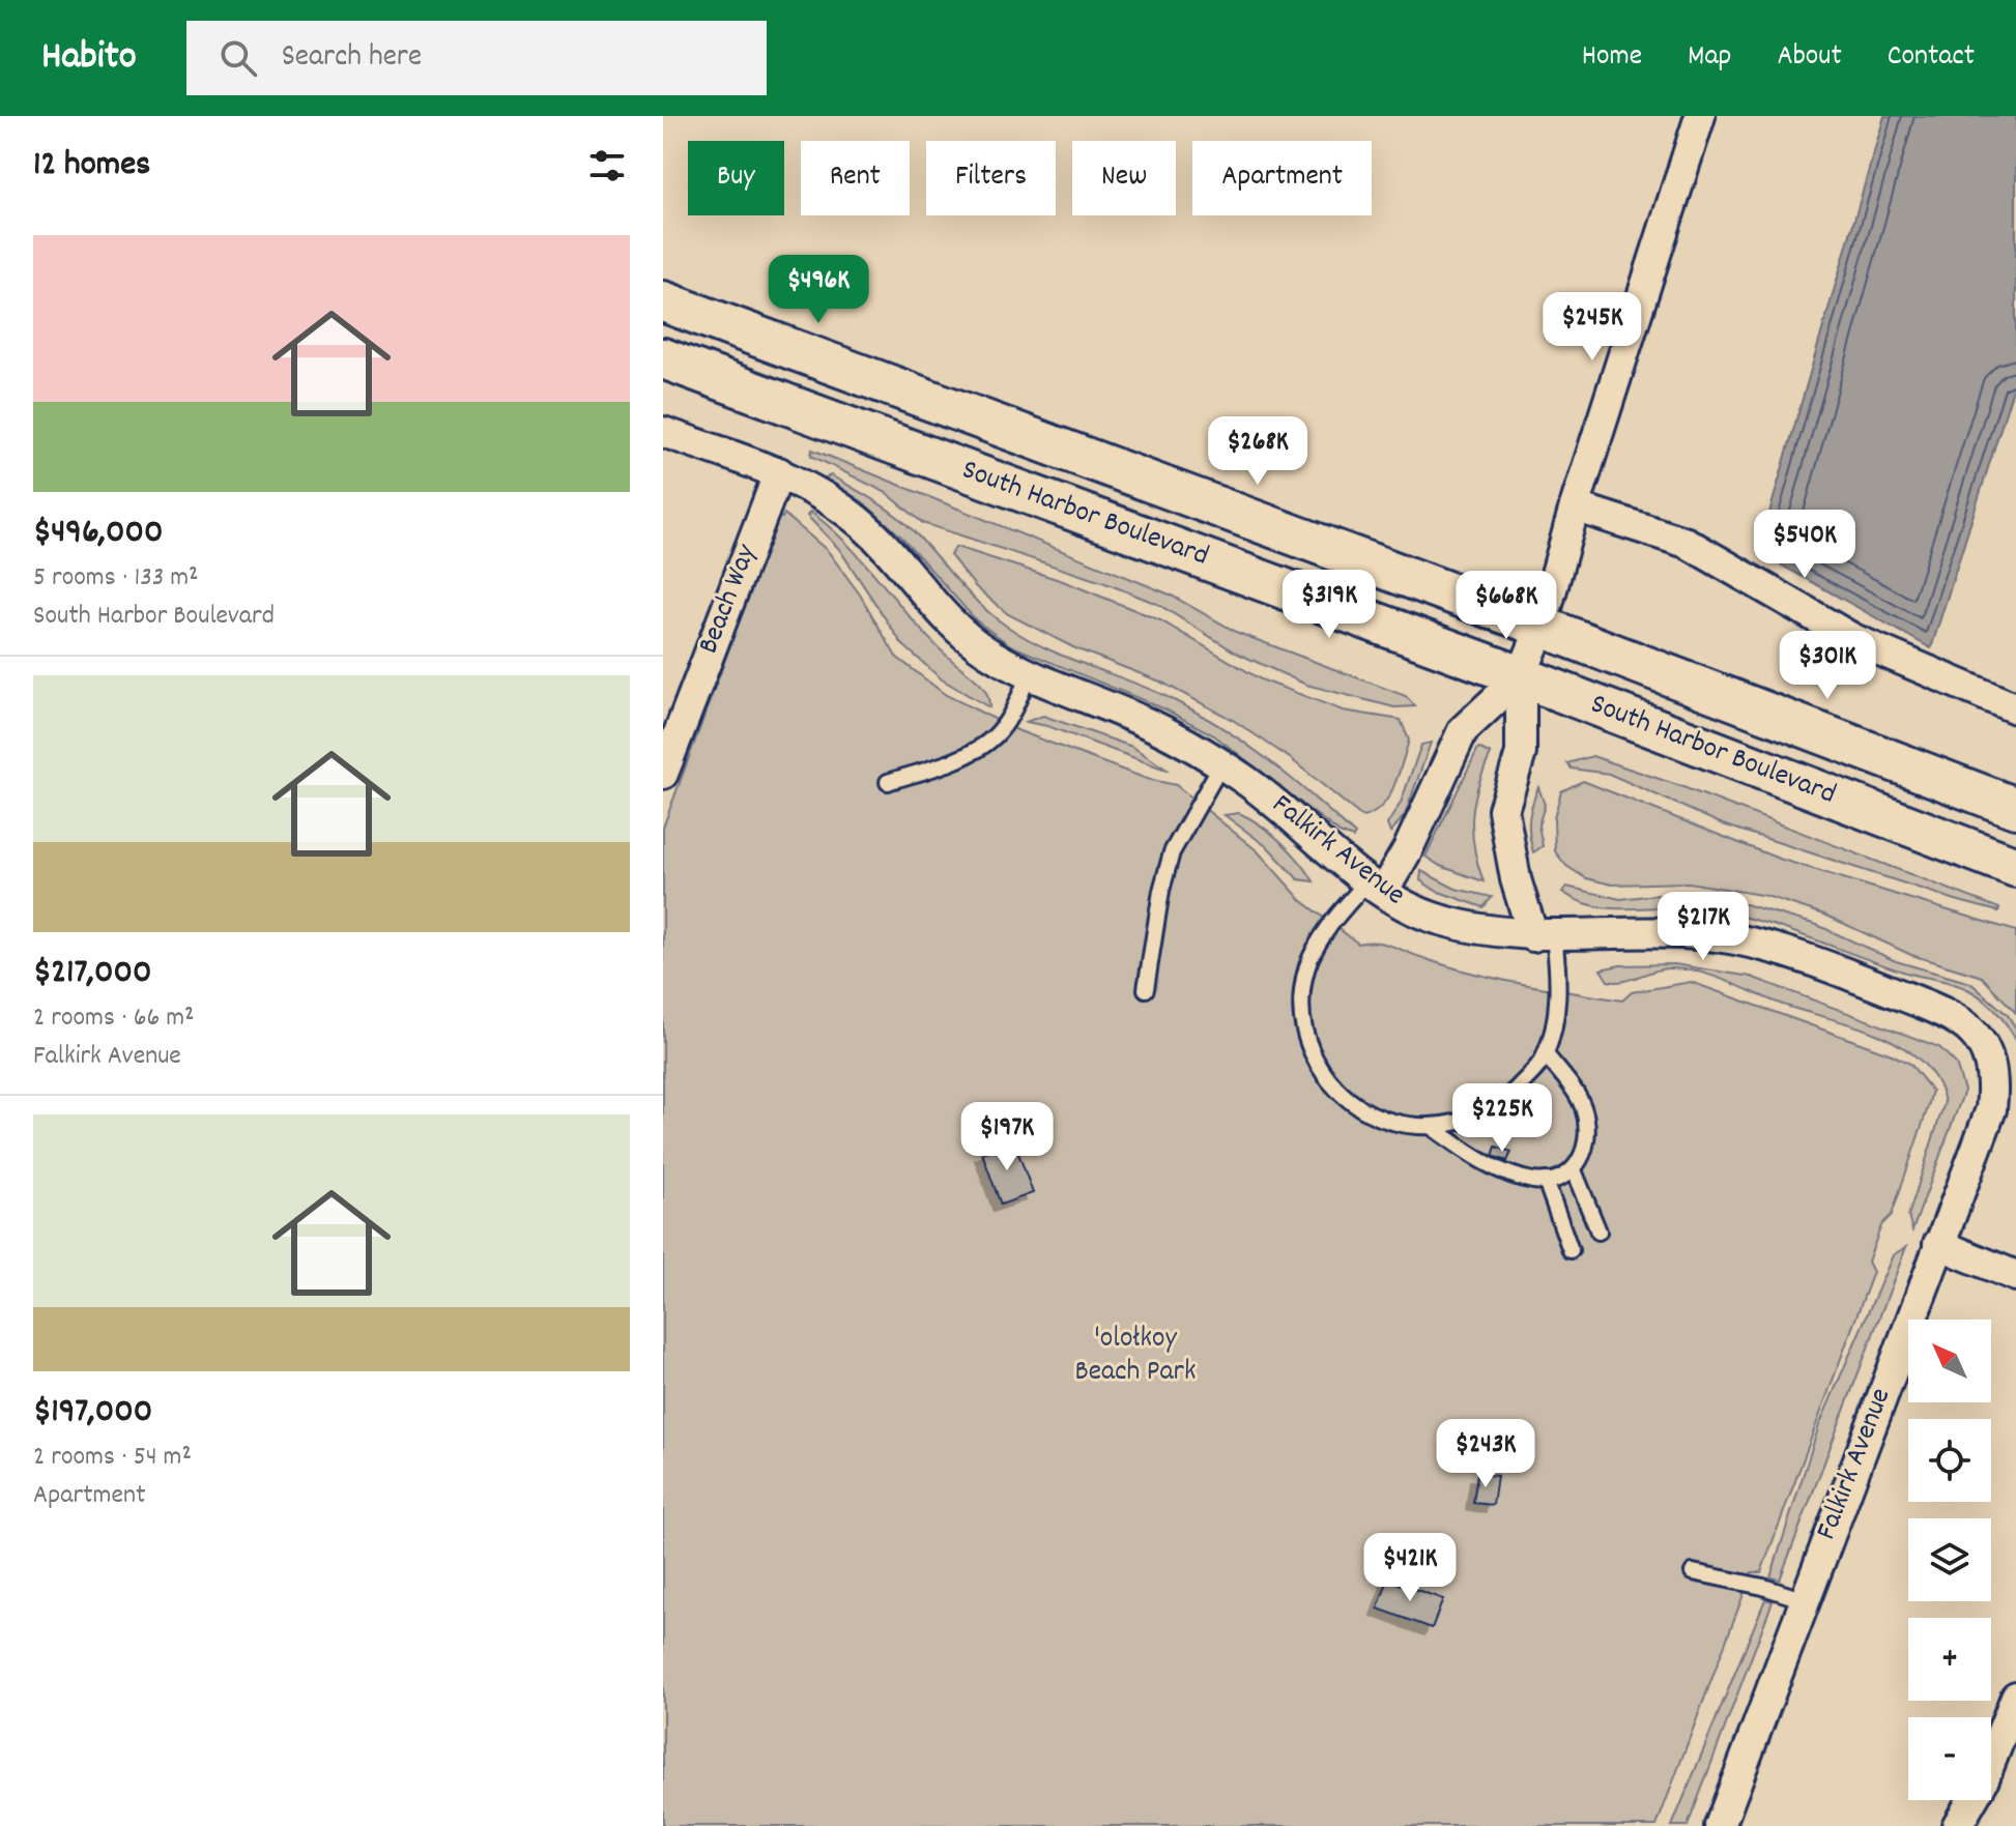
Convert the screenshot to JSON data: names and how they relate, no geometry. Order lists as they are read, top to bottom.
{
  "streets": {
    "main road": ["South Harbor Boulevard"],
    "street": ["Beach Way", "Falkirk Avenue"]
  },
  "crossings": [
    ["Beach Way", "Falkirk Avenue"]
  ],
  "parks": ["'olołkoy Beach Park"],
  "north": "top left",
  "page": {
    "header": "Habito",
    "search": "Search here",
    "nav": [
      "Home",
      "Map",
      "About",
      "Contact"
    ],
    "heading": "12 homes",
    "chip": [
      "Buy",
      "Rent",
      "Filters",
      "New",
      "Apartment"
    ],
    "list": [
      {
        "name": "$496,000",
        "note": "5 rooms · 133 m² · South Harbor Boulevard"
      },
      {
        "name": "$217,000",
        "note": "2 rooms · 66 m² · Falkirk Avenue"
      },
      {
        "name": "$197,000",
        "note": "2 rooms · 54 m² · Apartment"
      }
    ],
    "price": [
      "$496K",
      "$245K",
      "$268K",
      "$540K",
      "$319K",
      "$668K",
      "$301K",
      "$217K",
      "$225K",
      "$197K",
      "$243K",
      "$421K"
    ],
    "map_buttons": ["+", "−"]
  }
}
